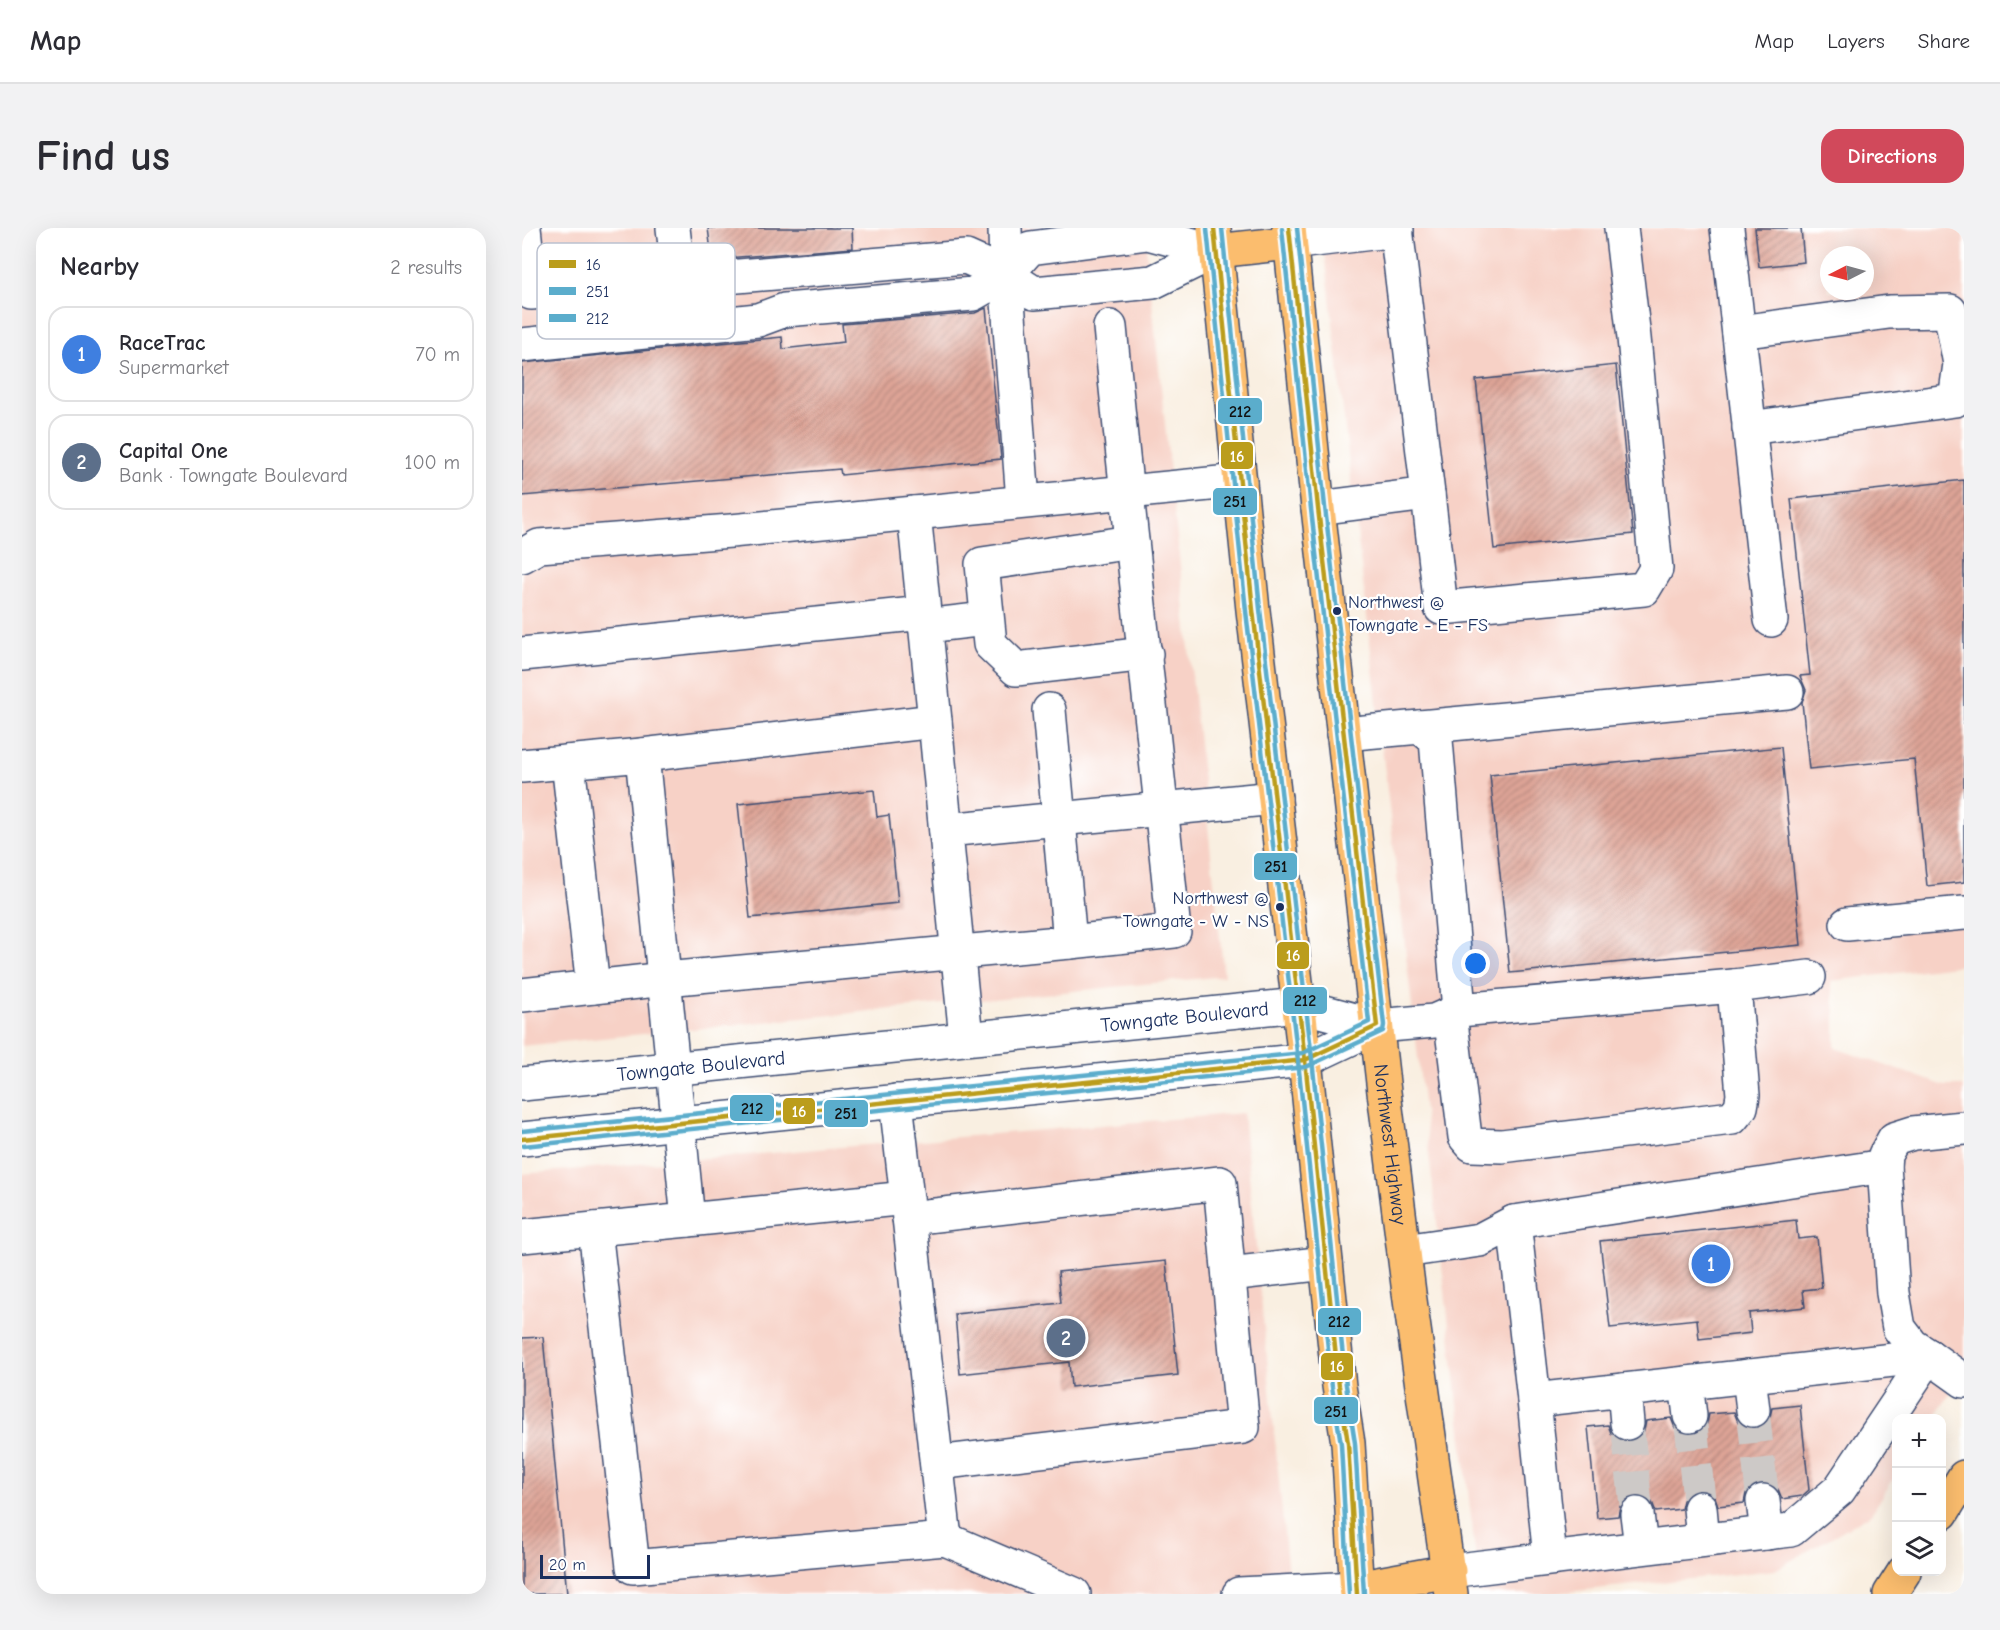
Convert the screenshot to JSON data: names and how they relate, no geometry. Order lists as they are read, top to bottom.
{
  "streets": {
    "main road": ["Northwest Highway"],
    "street": ["Towngate Boulevard"]
  },
  "crossings": [
    ["Towngate Boulevard", "Northwest Highway"]
  ],
  "places": ["Northwest @ Towngate - E - FS", "Northwest @ Towngate - W - NS"],
  "lines": ["transit line 16", "transit line 251", "transit line 212"],
  "legend": ["16", "251", "212"],
  "scale_bar": "20 m",
  "north": "left",
  "page": {
    "header": "Map",
    "nav": ["Map", "Layers", "Share"],
    "buttons": "Directions",
    "title": "Find us",
    "heading": ["Nearby", "2 results"],
    "list": [
      {
        "mark": "1",
        "name": "RaceTrac",
        "note": "Supermarket",
        "value": "70 m"
      },
      {
        "mark": "2",
        "name": "Capital One",
        "note": "Bank · Towngate Boulevard",
        "value": "100 m"
      }
    ],
    "pins": ["1", "2"],
    "map_buttons": ["+", "−"],
    "scale": "20 m"
  }
}
